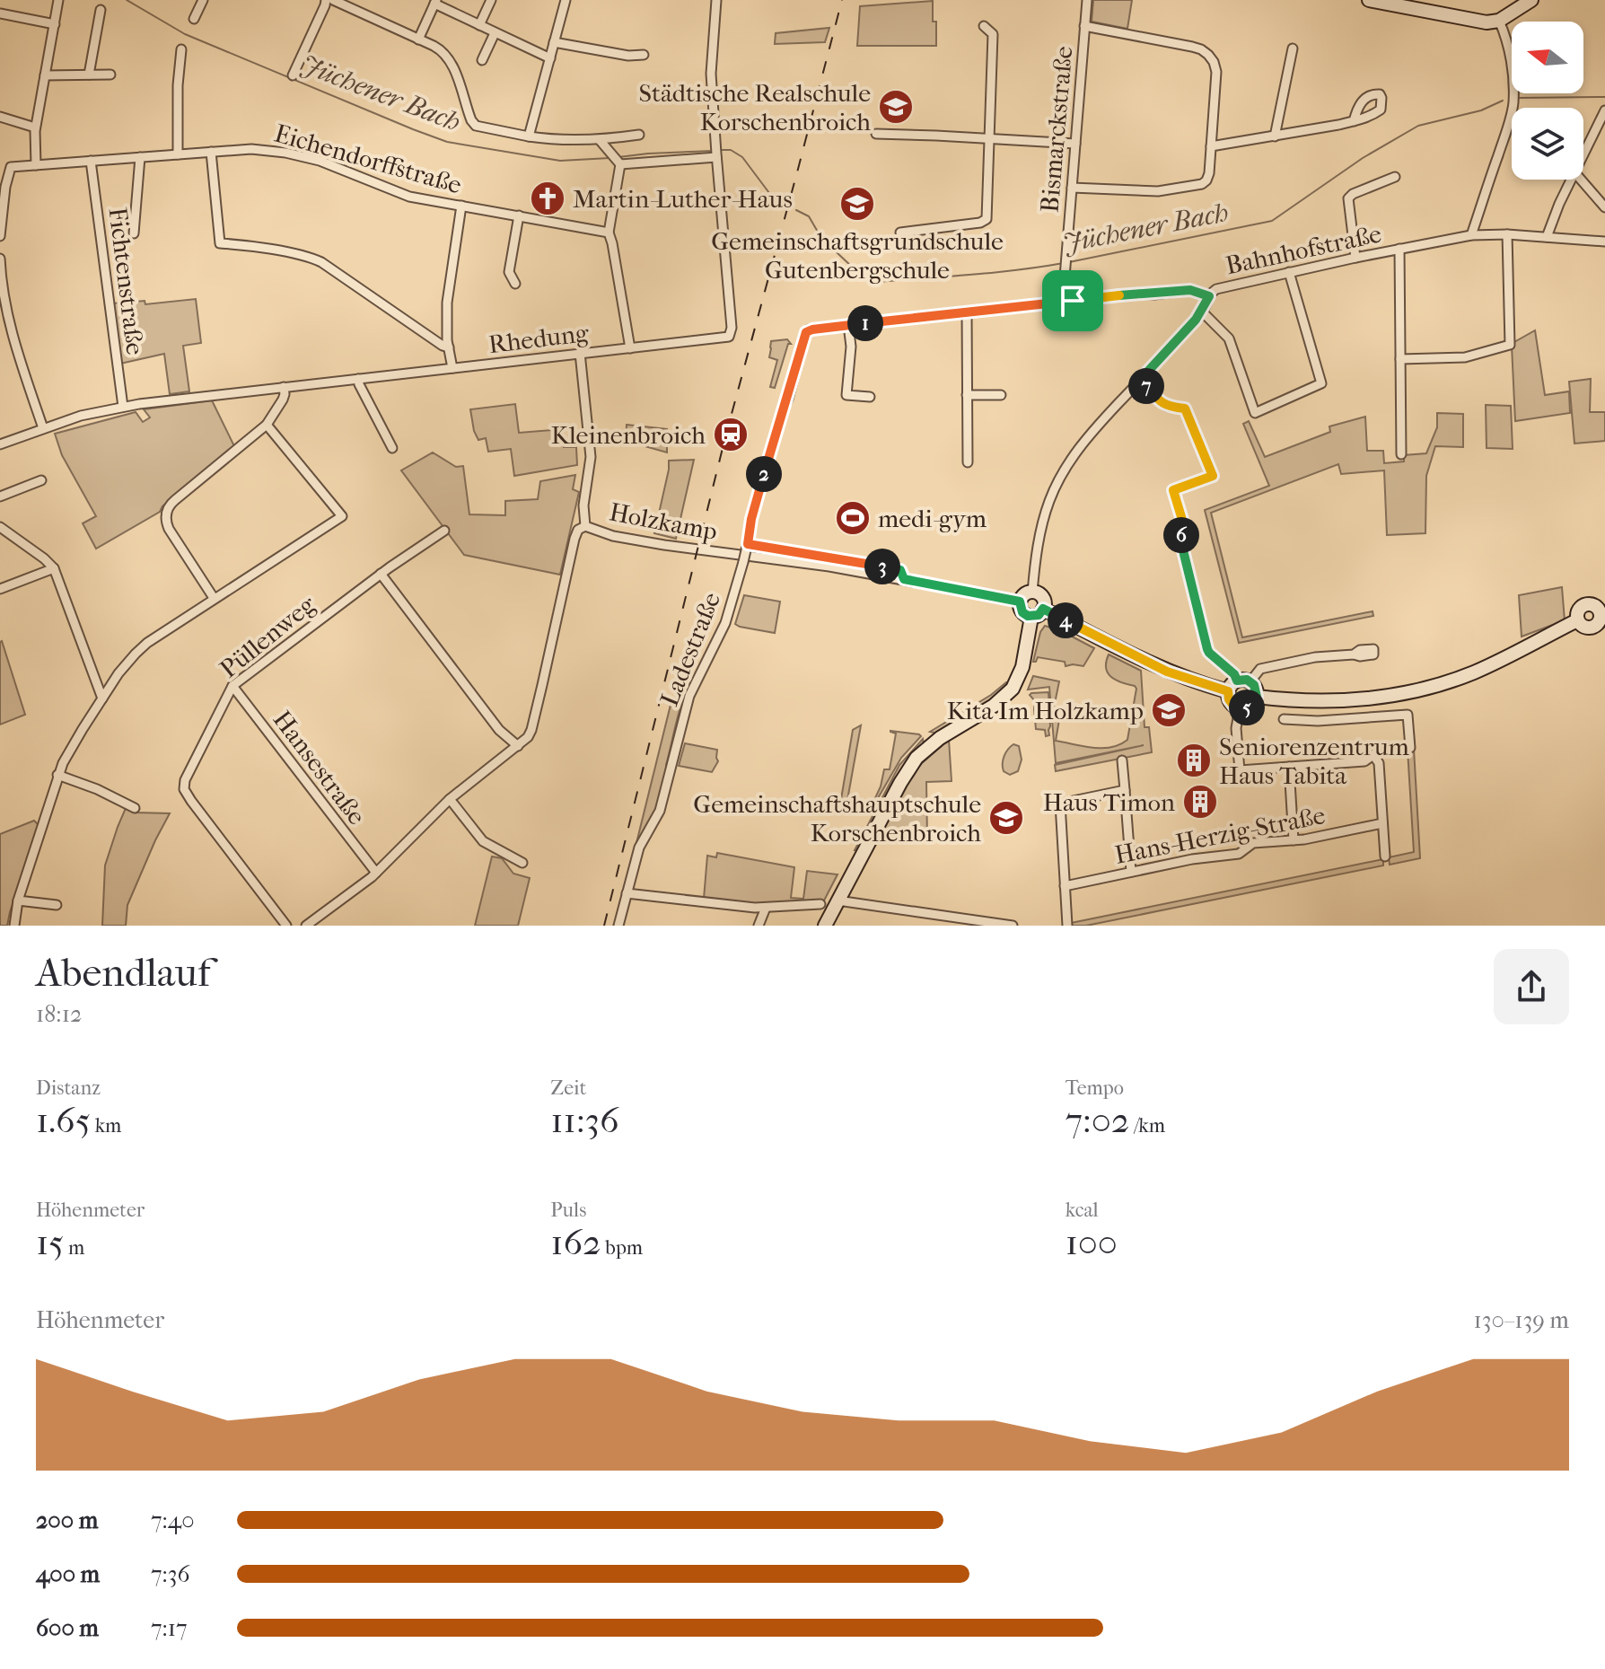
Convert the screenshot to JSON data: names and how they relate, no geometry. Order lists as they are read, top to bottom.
{
  "streets": {
    "street": [
      "Bismarckstraße",
      "Eichendorffstraße",
      "Bahnhofstraße",
      "Fichtenstraße",
      "Rhedung",
      "Holzkamp",
      "Püllenweg",
      "Ladestraße",
      "Hansestraße",
      "Hans-Herzig-Straße"
    ]
  },
  "crossings": [
    ["Bismarckstraße", "Bahnhofstraße"],
    ["Eichendorffstraße", "Fichtenstraße"],
    ["Bahnhofstraße", "Ladestraße"],
    ["Fichtenstraße", "Rhedung"],
    ["Holzkamp", "Ladestraße"],
    ["Püllenweg", "Hansestraße"]
  ],
  "water": ["Jüchener Bach"],
  "places": {
    "school or university": [
      "Städtische Realschule Korschenbroich",
      "Gemeinschaftsgrundschule Gutenbergschule",
      "Kita Im Holzkamp",
      "Gemeinschaftshauptschule Korschenbroich"
    ],
    "church": ["Martin-Luther-Haus"],
    "station": ["Kleinenbroich"],
    "sports": ["medi-gym"],
    "building": ["Seniorenzentrum Haus Tabita", "Haus Timon"]
  },
  "north": "left",
  "page": {
    "pins": [
      "1",
      "7",
      "2",
      "6",
      "3",
      "4",
      "5"
    ],
    "heading": ["Abendlauf", "18:12"],
    "stats": [
      ["Distanz", "1.65 km"],
      ["Zeit", "11:36"],
      ["Tempo", "7:02 /km"],
      ["Höhenmeter", "15 m"],
      ["Puls", "162 bpm"],
      ["kcal", "100"]
    ],
    "chart": ["Höhenmeter", "130–139 m"],
    "list": [
      {
        "name": "200 m",
        "note": "7:40"
      },
      {
        "name": "400 m",
        "note": "7:36"
      },
      {
        "name": "600 m",
        "note": "7:17"
      }
    ]
  }
}
